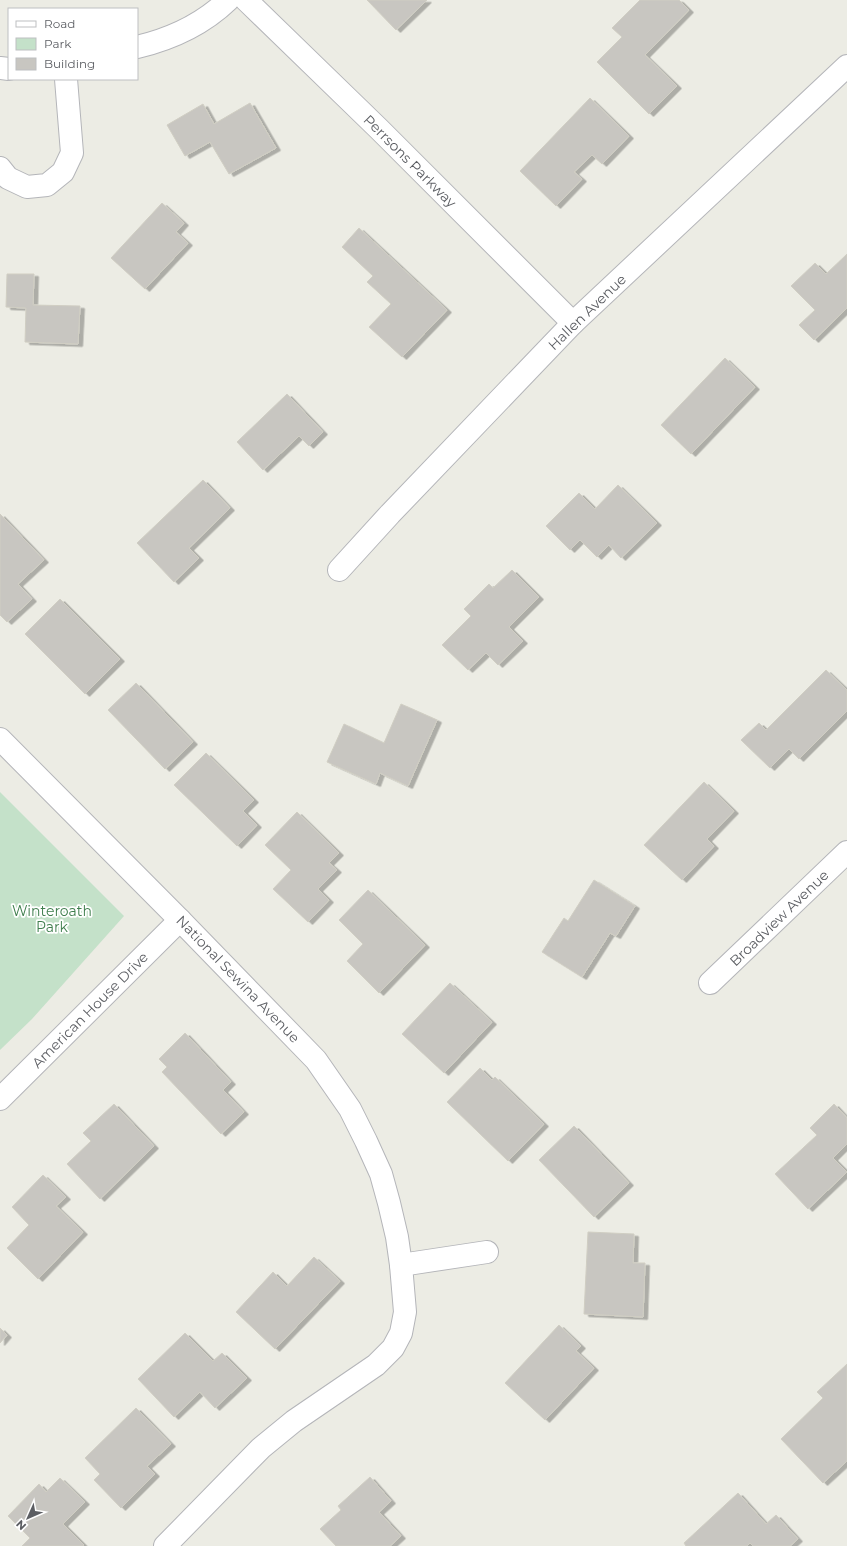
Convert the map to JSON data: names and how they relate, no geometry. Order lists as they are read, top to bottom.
{
  "streets": {
    "street": [
      "Perrsons Parkway",
      "Hallen Avenue",
      "Broadview Avenue",
      "National Sewina Avenue",
      "American House Drive"
    ]
  },
  "crossings": [
    ["Perrsons Parkway", "Hallen Avenue"],
    ["National Sewina Avenue", "American House Drive"]
  ],
  "parks": ["Winteroath Park"],
  "legend": ["Road", "Park", "Building"],
  "north": "bottom left"
}
